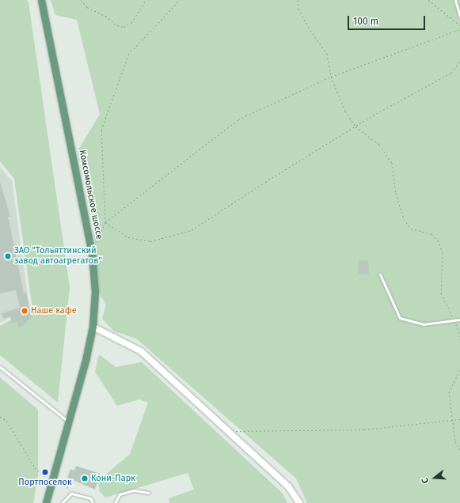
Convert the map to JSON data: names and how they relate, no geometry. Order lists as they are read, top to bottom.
{
  "streets": {
    "main road": ["Комсомольское шоссе"]
  },
  "places": [
    "ЗАО \"Тольяттинский завод автоагрегатов\"",
    "Наше кафе",
    "Портпоселок",
    "Кони-Парк"
  ],
  "scale_bar": "100 m",
  "north": "left"
}
